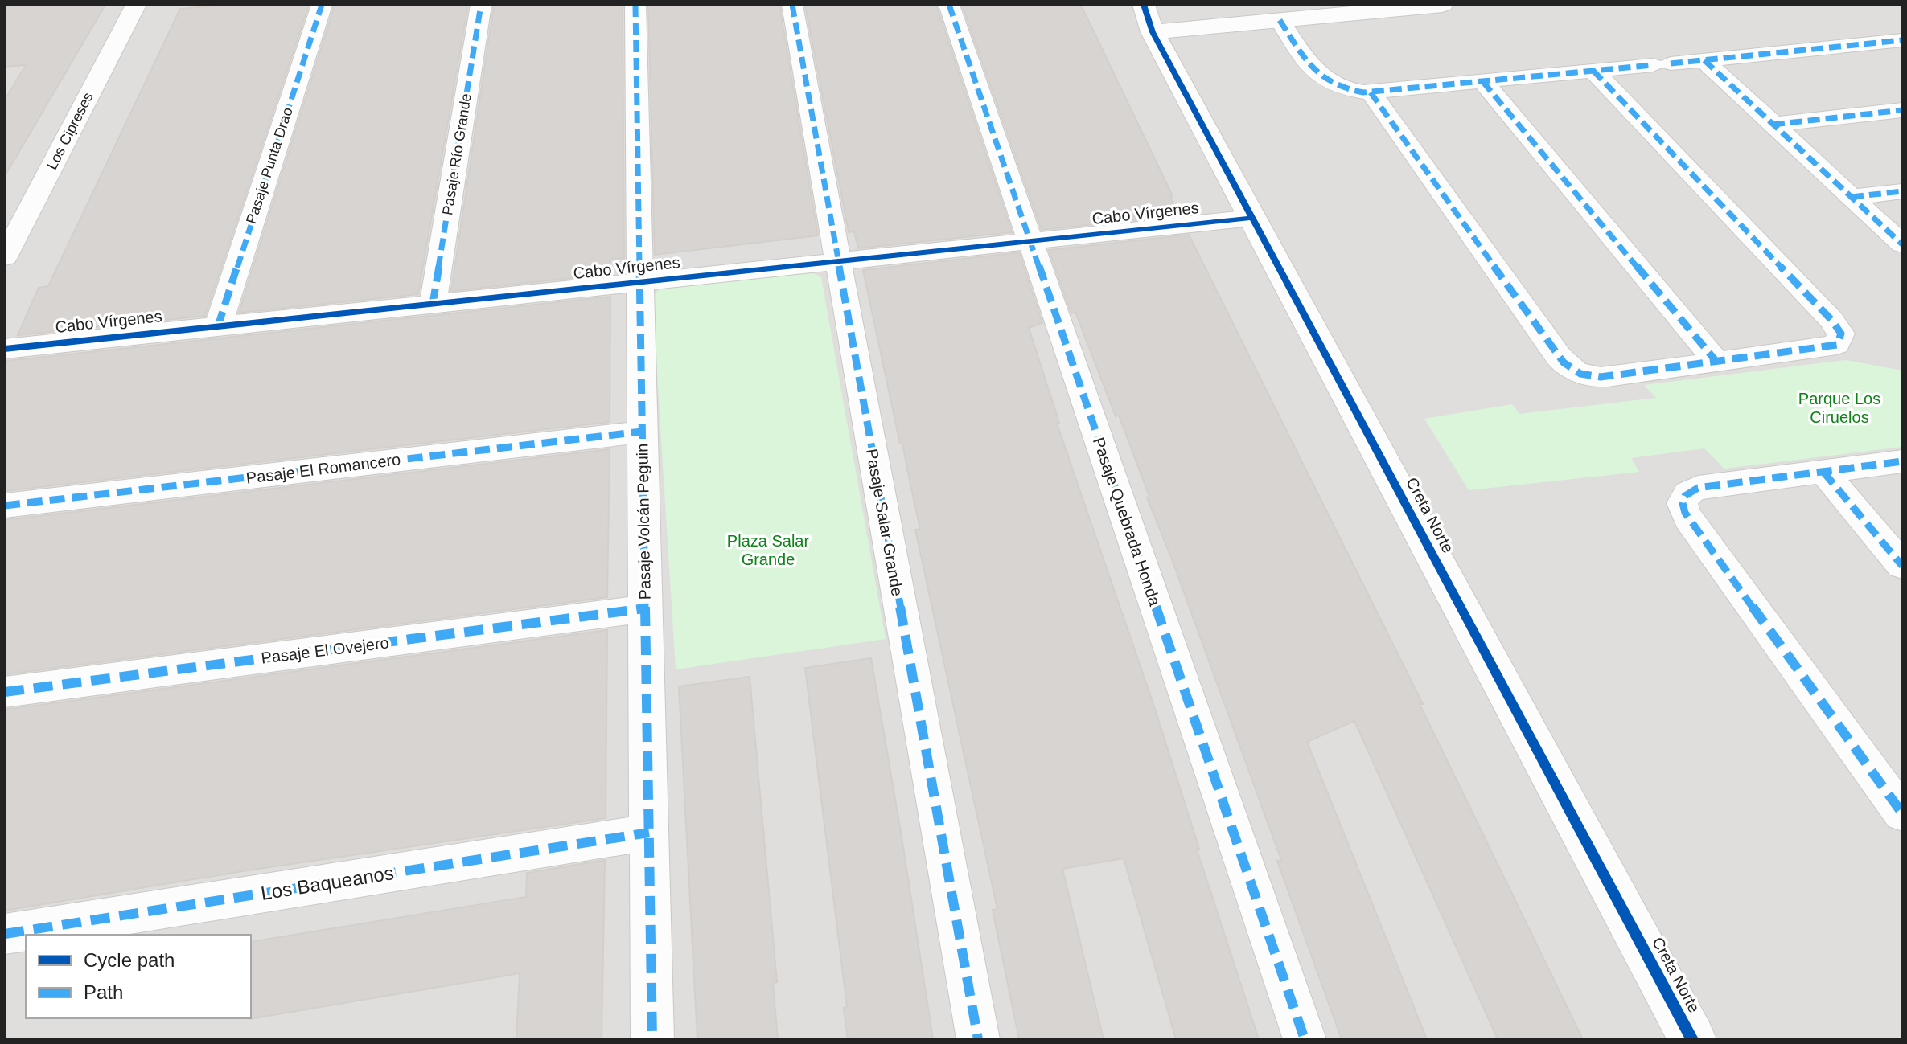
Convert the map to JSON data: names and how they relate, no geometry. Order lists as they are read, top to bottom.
{
  "streets": {
    "street": [
      "Los Cipreses",
      "Pasaje Río Grande",
      "Pasaje Punta Drao",
      "Cabo Vírgenes",
      "Pasaje El Romancero",
      "Creta Norte",
      "Pasaje Volcán Peguin",
      "Pasaje Quebrada Honda",
      "Pasaje Salar Grande",
      "Pasaje El Ovejero",
      "Los Baqueanos"
    ]
  },
  "crossings": [
    ["Pasaje Río Grande", "Cabo Vírgenes"],
    ["Pasaje Punta Drao", "Cabo Vírgenes"],
    ["Cabo Vírgenes", "Creta Norte"],
    ["Cabo Vírgenes", "Pasaje Volcán Peguin"],
    ["Cabo Vírgenes", "Pasaje Quebrada Honda"],
    ["Cabo Vírgenes", "Pasaje Salar Grande"],
    ["Pasaje El Romancero", "Pasaje Volcán Peguin"],
    ["Pasaje Volcán Peguin", "Pasaje El Ovejero"],
    ["Pasaje Volcán Peguin", "Los Baqueanos"]
  ],
  "parks": ["Parque Los Ciruelos", "Plaza Salar Grande"],
  "legend": ["Cycle path", "Path"]
}
